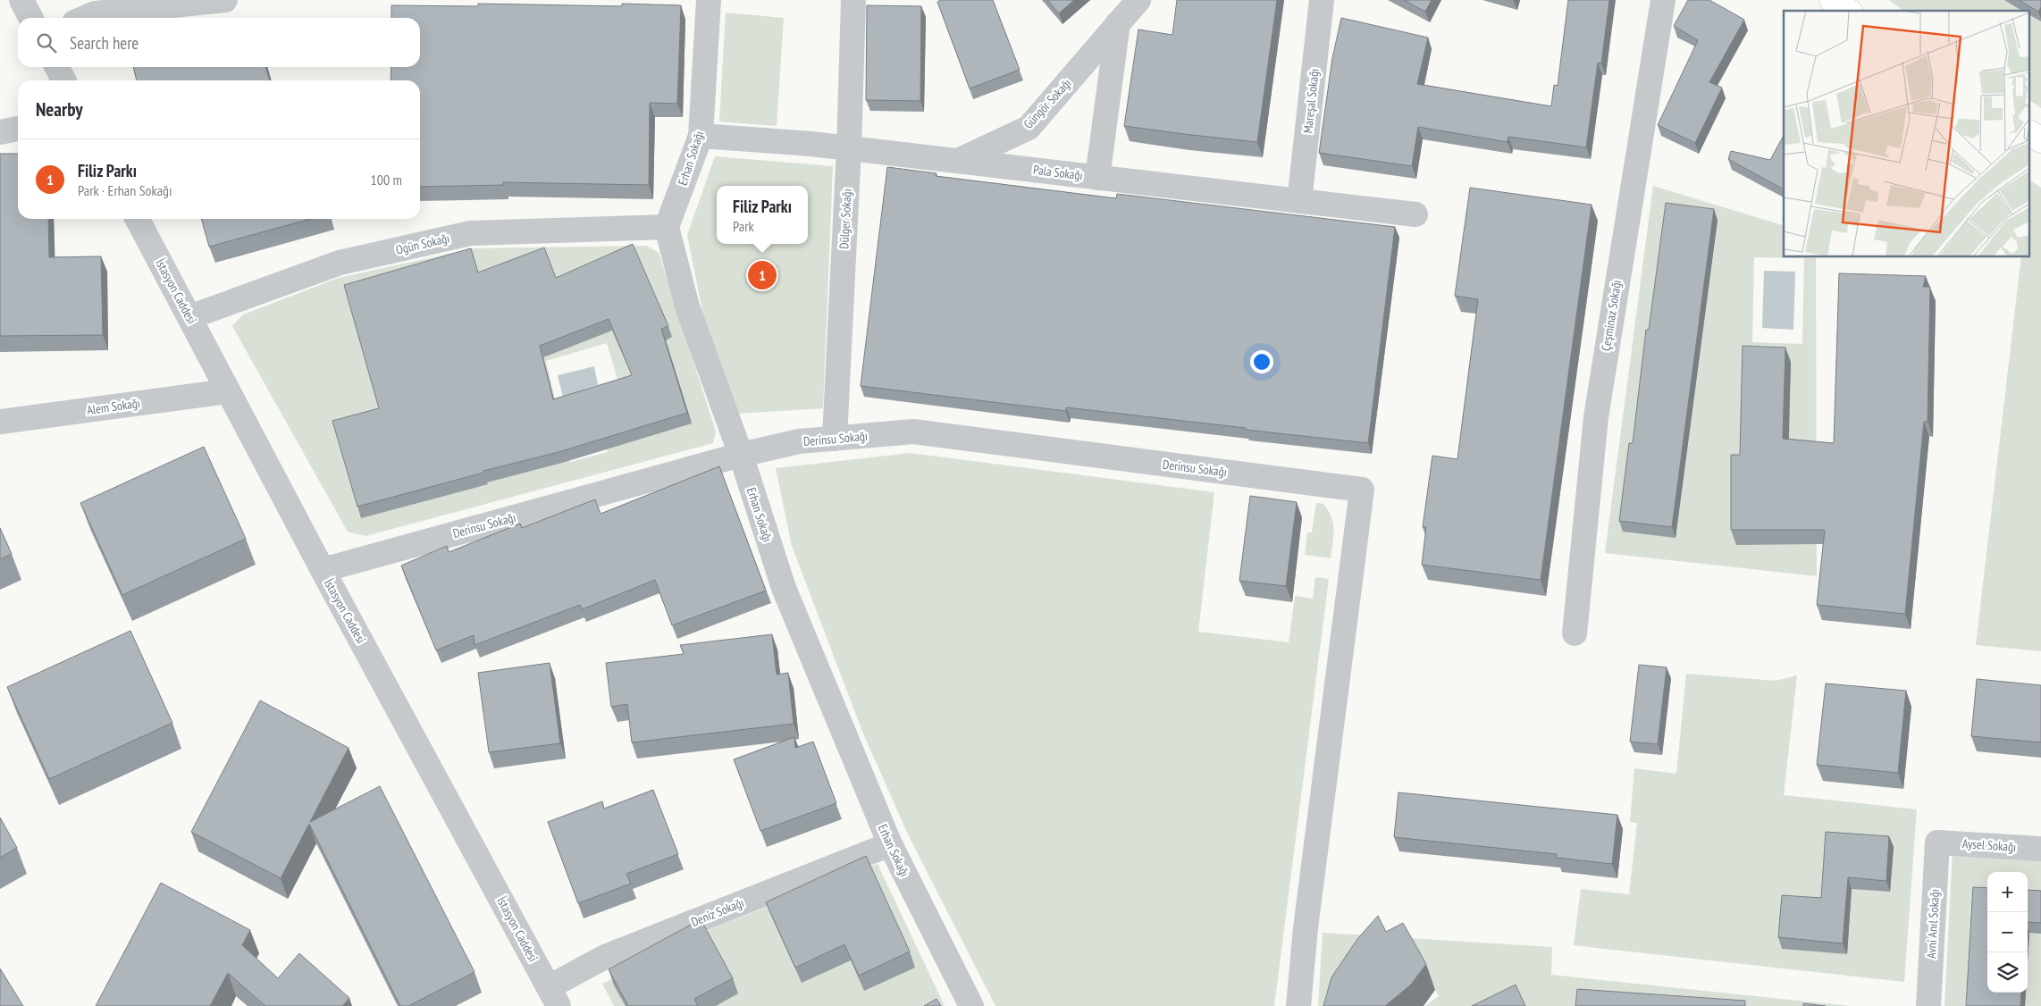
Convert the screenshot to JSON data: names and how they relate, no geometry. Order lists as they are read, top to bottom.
{
  "streets": {
    "street": [
      "Mareşal Sokağı",
      "Güngör Sokağı",
      "Erhan Sokağı",
      "Pala Sokağı",
      "Dülger Sokağı",
      "Ogün Sokağı",
      "İstasyon Caddesi",
      "Çeşminaz Sokağı",
      "Alem Sokağı",
      "Derinsu Sokağı",
      "Aysel Sokağı",
      "Deniz Sokağı",
      "Avni Anıl Sokağı"
    ]
  },
  "crossings": [
    ["Mareşal Sokağı", "Pala Sokağı"],
    ["Güngör Sokağı", "Pala Sokağı"],
    ["Erhan Sokağı", "Pala Sokağı"],
    ["Erhan Sokağı", "Ogün Sokağı"],
    ["Erhan Sokağı", "Derinsu Sokağı"],
    ["Erhan Sokağı", "Deniz Sokağı"],
    ["Pala Sokağı", "Dülger Sokağı"],
    ["Dülger Sokağı", "Derinsu Sokağı"],
    ["Ogün Sokağı", "İstasyon Caddesi"],
    ["İstasyon Caddesi", "Alem Sokağı"],
    ["İstasyon Caddesi", "Derinsu Sokağı"],
    ["İstasyon Caddesi", "Deniz Sokağı"],
    ["Aysel Sokağı", "Avni Anıl Sokağı"]
  ],
  "page": {
    "search": "Search here",
    "heading": "Nearby",
    "list": [
      {
        "mark": "1",
        "name": "Filiz Parkı",
        "note": "Park · Erhan Sokağı",
        "value": "100 m"
      }
    ],
    "popup": ["Filiz Parkı", "Park"],
    "pins": "1",
    "map_buttons": ["+", "−"]
  }
}
